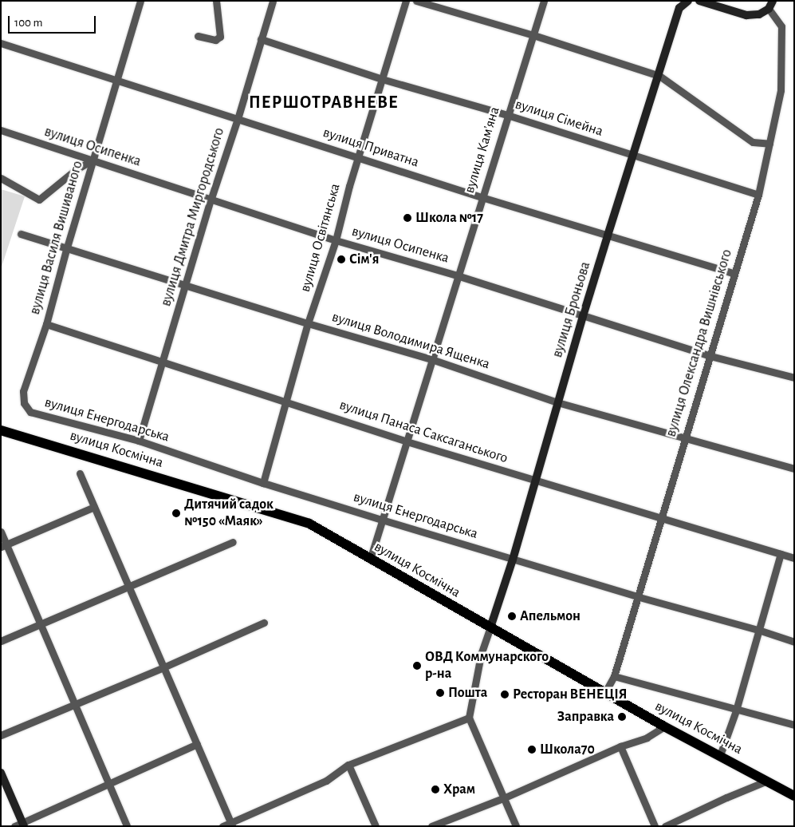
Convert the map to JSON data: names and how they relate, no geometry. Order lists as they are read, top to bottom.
{
  "streets": {
    "main road": ["вулиця Космічна"],
    "street": [
      "вулиця Сімейна",
      "вулиця Осипенка",
      "вулиця Приватна",
      "вулиця Кам’яна",
      "вулиця Дмитра Миргородського",
      "вулиця Василя Вишиваного",
      "вулиця Освітянська",
      "вулиця Броньова",
      "вулиця Володимира Ященка",
      "вулиця Олександра Вишнівського",
      "вулиця Енергодарська",
      "вулиця Панаса Саксаганського"
    ]
  },
  "crossings": [
    ["вулиця Сімейна", "вулиця Кам’яна"],
    ["вулиця Сімейна", "вулиця Дмитра Миргородського"],
    ["вулиця Сімейна", "вулиця Освітянська"],
    ["вулиця Сімейна", "вулиця Броньова"],
    ["вулиця Сімейна", "вулиця Олександра Вишнівського"],
    ["вулиця Осипенка", "вулиця Кам’яна"],
    ["вулиця Осипенка", "вулиця Дмитра Миргородського"],
    ["вулиця Осипенка", "вулиця Василя Вишиваного"],
    ["вулиця Осипенка", "вулиця Освітянська"],
    ["вулиця Осипенка", "вулиця Броньова"],
    ["вулиця Осипенка", "вулиця Олександра Вишнівського"],
    ["вулиця Приватна", "вулиця Кам’яна"],
    ["вулиця Приватна", "вулиця Дмитра Миргородського"],
    ["вулиця Приватна", "вулиця Василя Вишиваного"],
    ["вулиця Приватна", "вулиця Освітянська"],
    ["вулиця Приватна", "вулиця Броньова"],
    ["вулиця Приватна", "вулиця Олександра Вишнівського"],
    ["вулиця Кам’яна", "вулиця Володимира Ященка"],
    ["вулиця Кам’яна", "вулиця Енергодарська"],
    ["вулиця Кам’яна", "вулиця Панаса Саксаганського"],
    ["вулиця Кам’яна", "вулиця Космічна"],
    ["вулиця Дмитра Миргородського", "вулиця Володимира Ященка"],
    ["вулиця Дмитра Миргородського", "вулиця Енергодарська"],
    ["вулиця Дмитра Миргородського", "вулиця Панаса Саксаганського"],
    ["вулиця Василя Вишиваного", "вулиця Володимира Ященка"],
    ["вулиця Василя Вишиваного", "вулиця Енергодарська"],
    ["вулиця Василя Вишиваного", "вулиця Панаса Саксаганського"],
    ["вулиця Освітянська", "вулиця Володимира Ященка"],
    ["вулиця Освітянська", "вулиця Енергодарська"],
    ["вулиця Освітянська", "вулиця Панаса Саксаганського"],
    ["вулиця Броньова", "вулиця Володимира Ященка"],
    ["вулиця Броньова", "вулиця Енергодарська"],
    ["вулиця Броньова", "вулиця Панаса Саксаганського"],
    ["вулиця Броньова", "вулиця Космічна"],
    ["вулиця Володимира Ященка", "вулиця Олександра Вишнівського"],
    ["вулиця Олександра Вишнівського", "вулиця Енергодарська"],
    ["вулиця Олександра Вишнівського", "вулиця Панаса Саксаганського"],
    ["вулиця Олександра Вишнівського", "вулиця Космічна"]
  ],
  "districts": ["ПЕРШОТРАВНЕВЕ"],
  "places": [
    "Школа №17",
    "Сім'я",
    "Дитячий садок №150 «Маяк»",
    "Апельмон",
    "ОВД Коммунарского р-на",
    "Пошта",
    "Ресторан ВЕНЕЦІЯ",
    "Заправка",
    "Школа70",
    "Храм"
  ],
  "scale_bar": "100 m"
}
